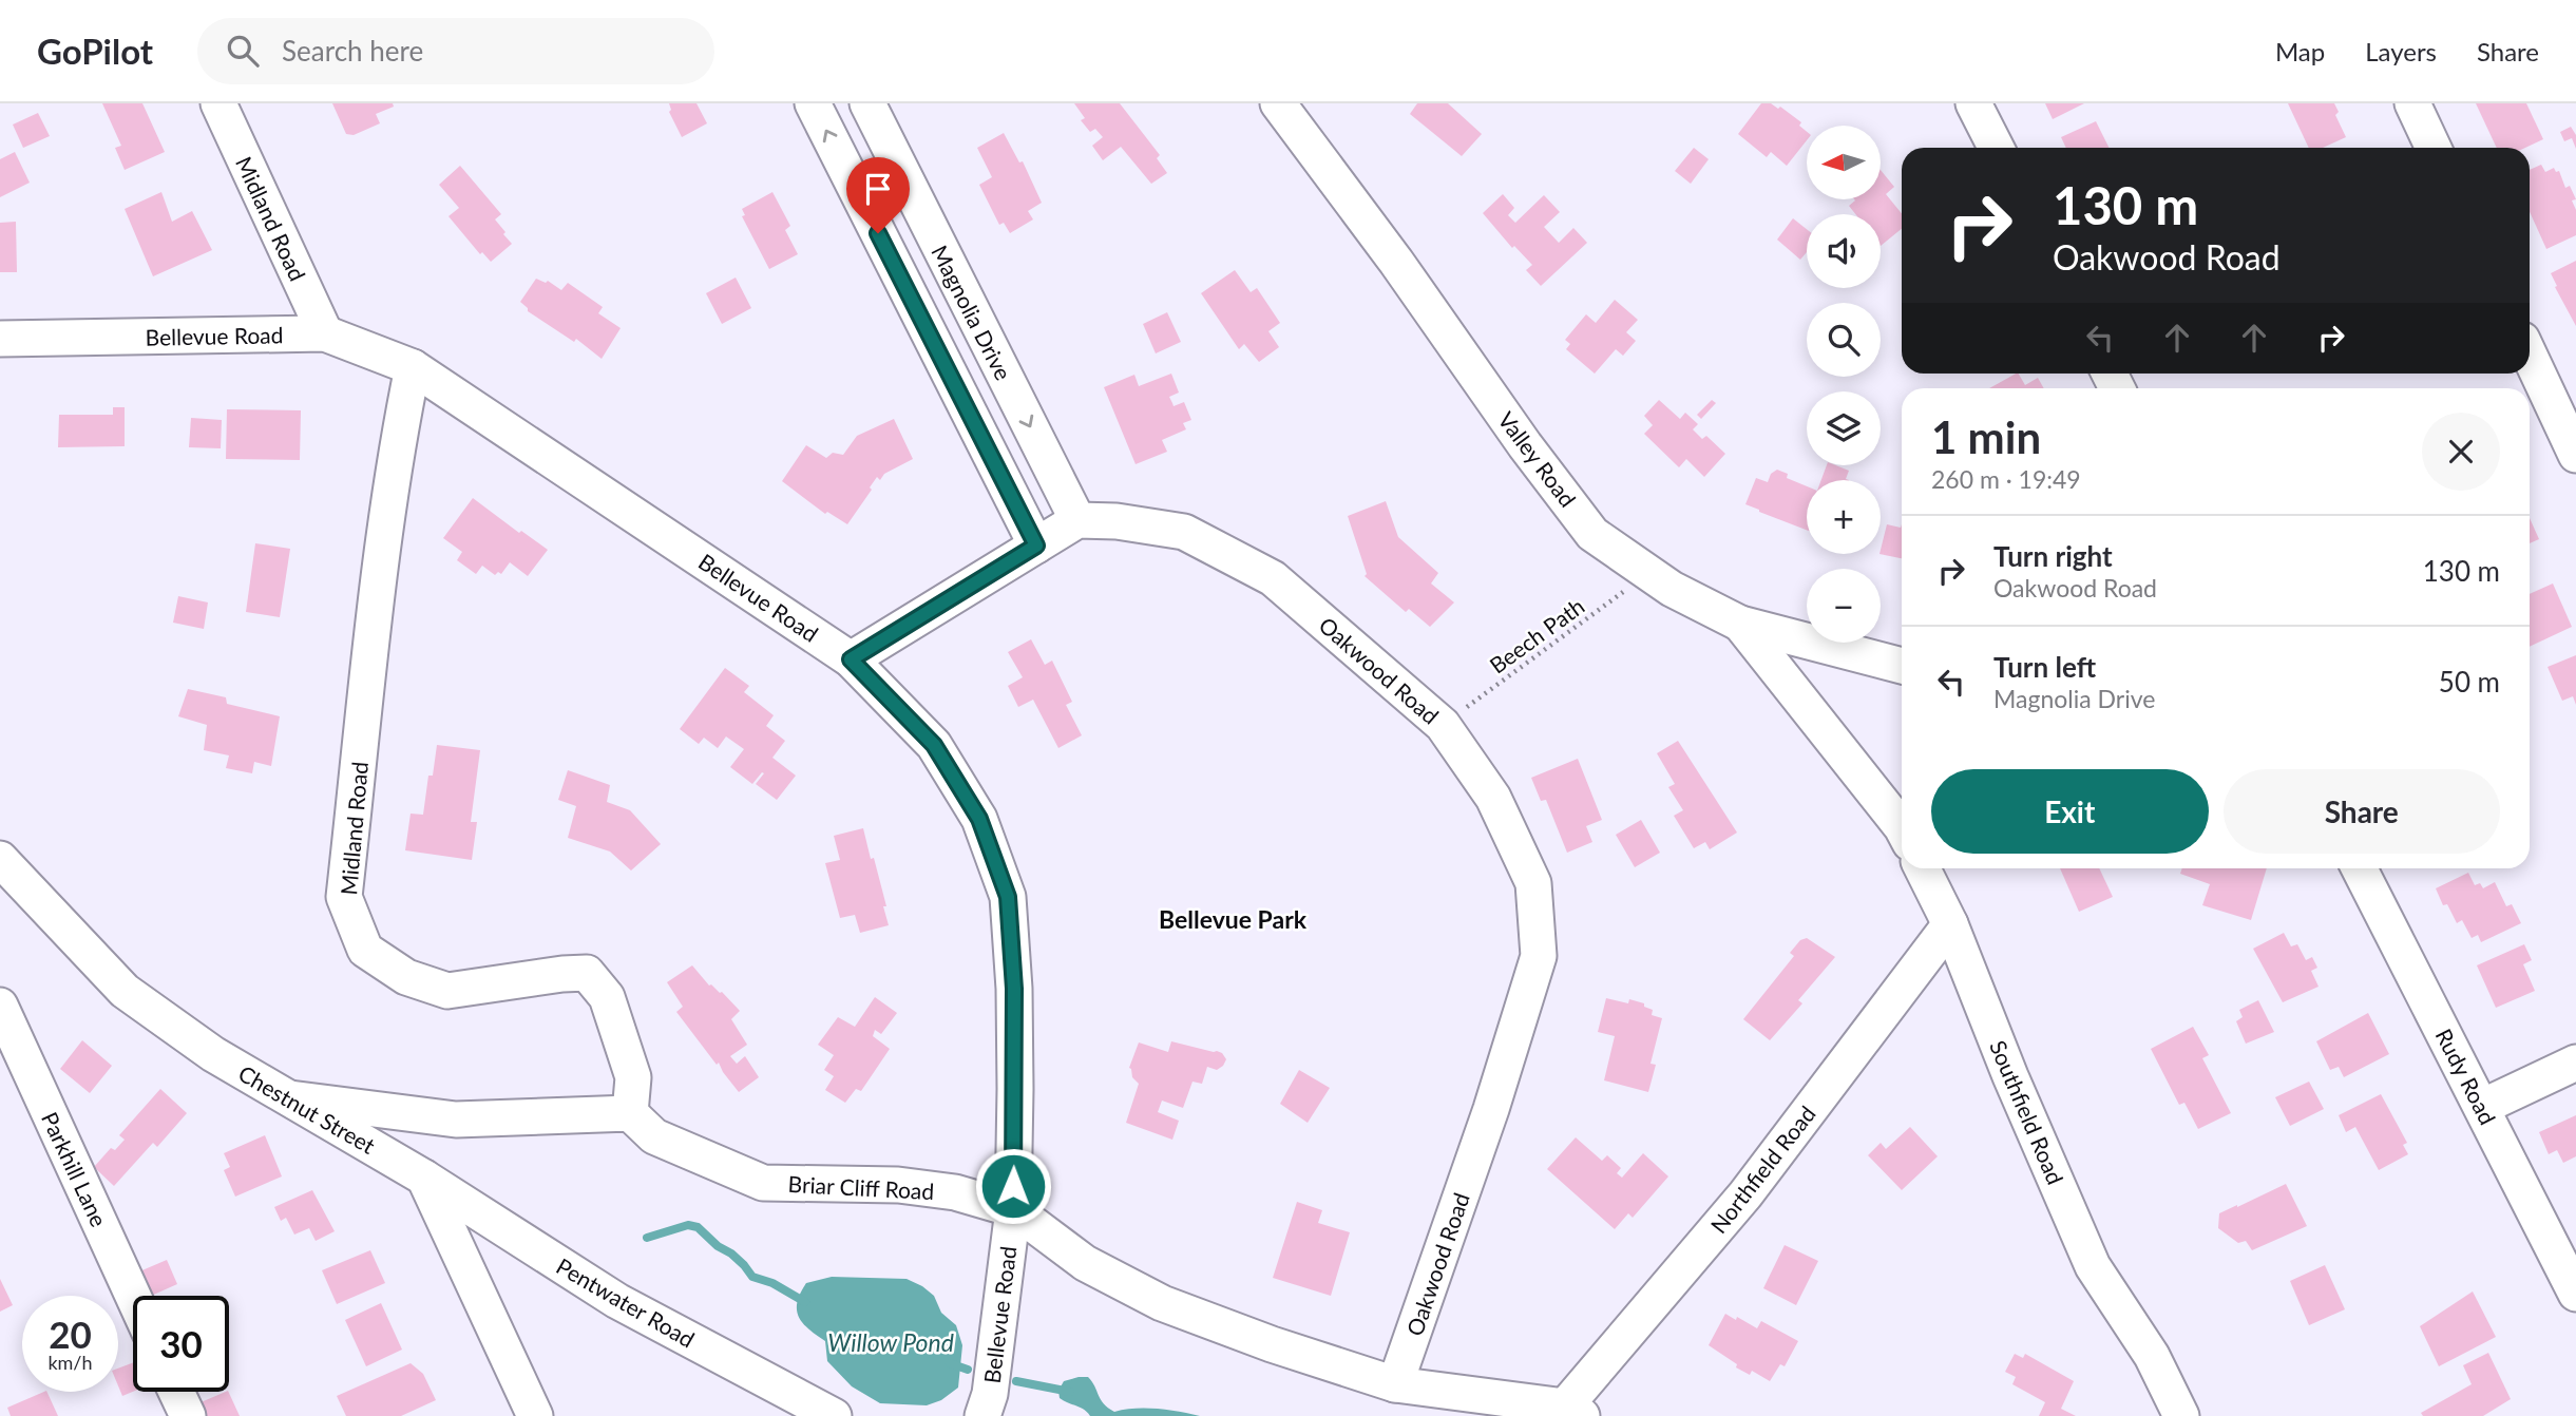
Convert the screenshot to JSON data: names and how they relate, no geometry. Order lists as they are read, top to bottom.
{
  "streets": {
    "street": [
      "Midland Road",
      "Magnolia Drive",
      "Bellevue Road",
      "Valley Road",
      "Oakwood Road",
      "Rudy Road",
      "Chestnut Street",
      "Southfield Road",
      "Parkhill Lane",
      "Northfield Road",
      "Briar Cliff Road",
      "Pentwater Road"
    ],
    "path": ["Beech Path"]
  },
  "crossings": [
    ["Midland Road", "Bellevue Road"],
    ["Midland Road", "Briar Cliff Road"],
    ["Magnolia Drive", "Oakwood Road"],
    ["Bellevue Road", "Briar Cliff Road"],
    ["Valley Road", "Beech Path"],
    ["Beech Path", "Oakwood Road"],
    ["Oakwood Road", "Briar Cliff Road"],
    ["Chestnut Street", "Pentwater Road"],
    ["Southfield Road", "Northfield Road"],
    ["Northfield Road", "Briar Cliff Road"]
  ],
  "districts": ["Bellevue Park"],
  "water": ["Willow Pond"],
  "north": "left",
  "page": {
    "header": "GoPilot",
    "search": "Search here",
    "nav": ["Map", "Layers", "Share"],
    "map_buttons": ["+", "−"],
    "turn": ["130 m", "Oakwood Road"],
    "heading": ["1 min", "260 m · 19:49"],
    "list": [
      {
        "name": "Turn right",
        "note": "Oakwood Road",
        "value": "130 m"
      },
      {
        "name": "Turn left",
        "note": "Magnolia Drive",
        "value": "50 m"
      }
    ],
    "buttons": ["Exit", "Share"],
    "speed": "20 km/h",
    "limit": "30"
  }
}
